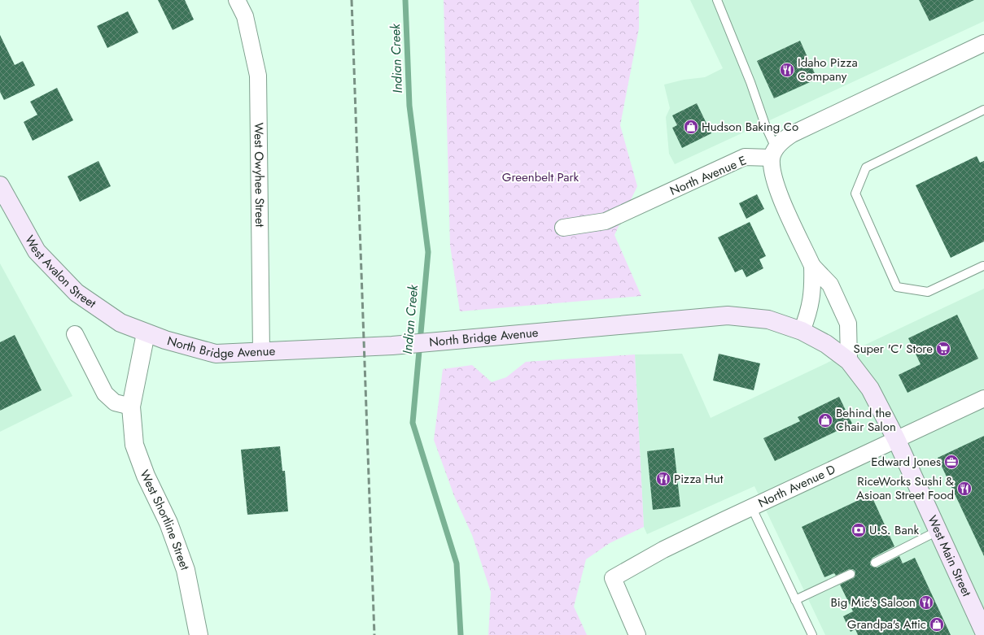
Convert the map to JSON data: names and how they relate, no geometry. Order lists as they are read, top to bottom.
{
  "streets": {
    "main road": ["West Avalon Street", "North Bridge Avenue", "West Main Street"],
    "street": [
      "West Owyhee Street",
      "North Avenue E",
      "North Avenue D",
      "West Shortline Street"
    ]
  },
  "crossings": [
    ["West Owyhee Street", "North Bridge Avenue"],
    ["West Avalon Street", "North Bridge Avenue"],
    ["West Avalon Street", "West Shortline Street"],
    ["North Bridge Avenue", "West Shortline Street"],
    ["North Bridge Avenue", "West Main Street"],
    ["North Avenue D", "West Main Street"]
  ],
  "water": ["Indian Creek"],
  "parks": ["Greenbelt Park"],
  "places": {
    "restaurant": [
      "Idaho Pizza Company",
      "Pizza Hut",
      "RiceWorks Sushi & Asioan Street Food",
      "Big Mic's Saloon"
    ],
    "shop": ["Hudson Baking Co", "Behind the Chair Salon", "Grandpa's Attic"],
    "supermarket": ["Super 'C' Store"],
    "office": ["Edward Jones"],
    "bank": ["U.S. Bank"]
  }
}
